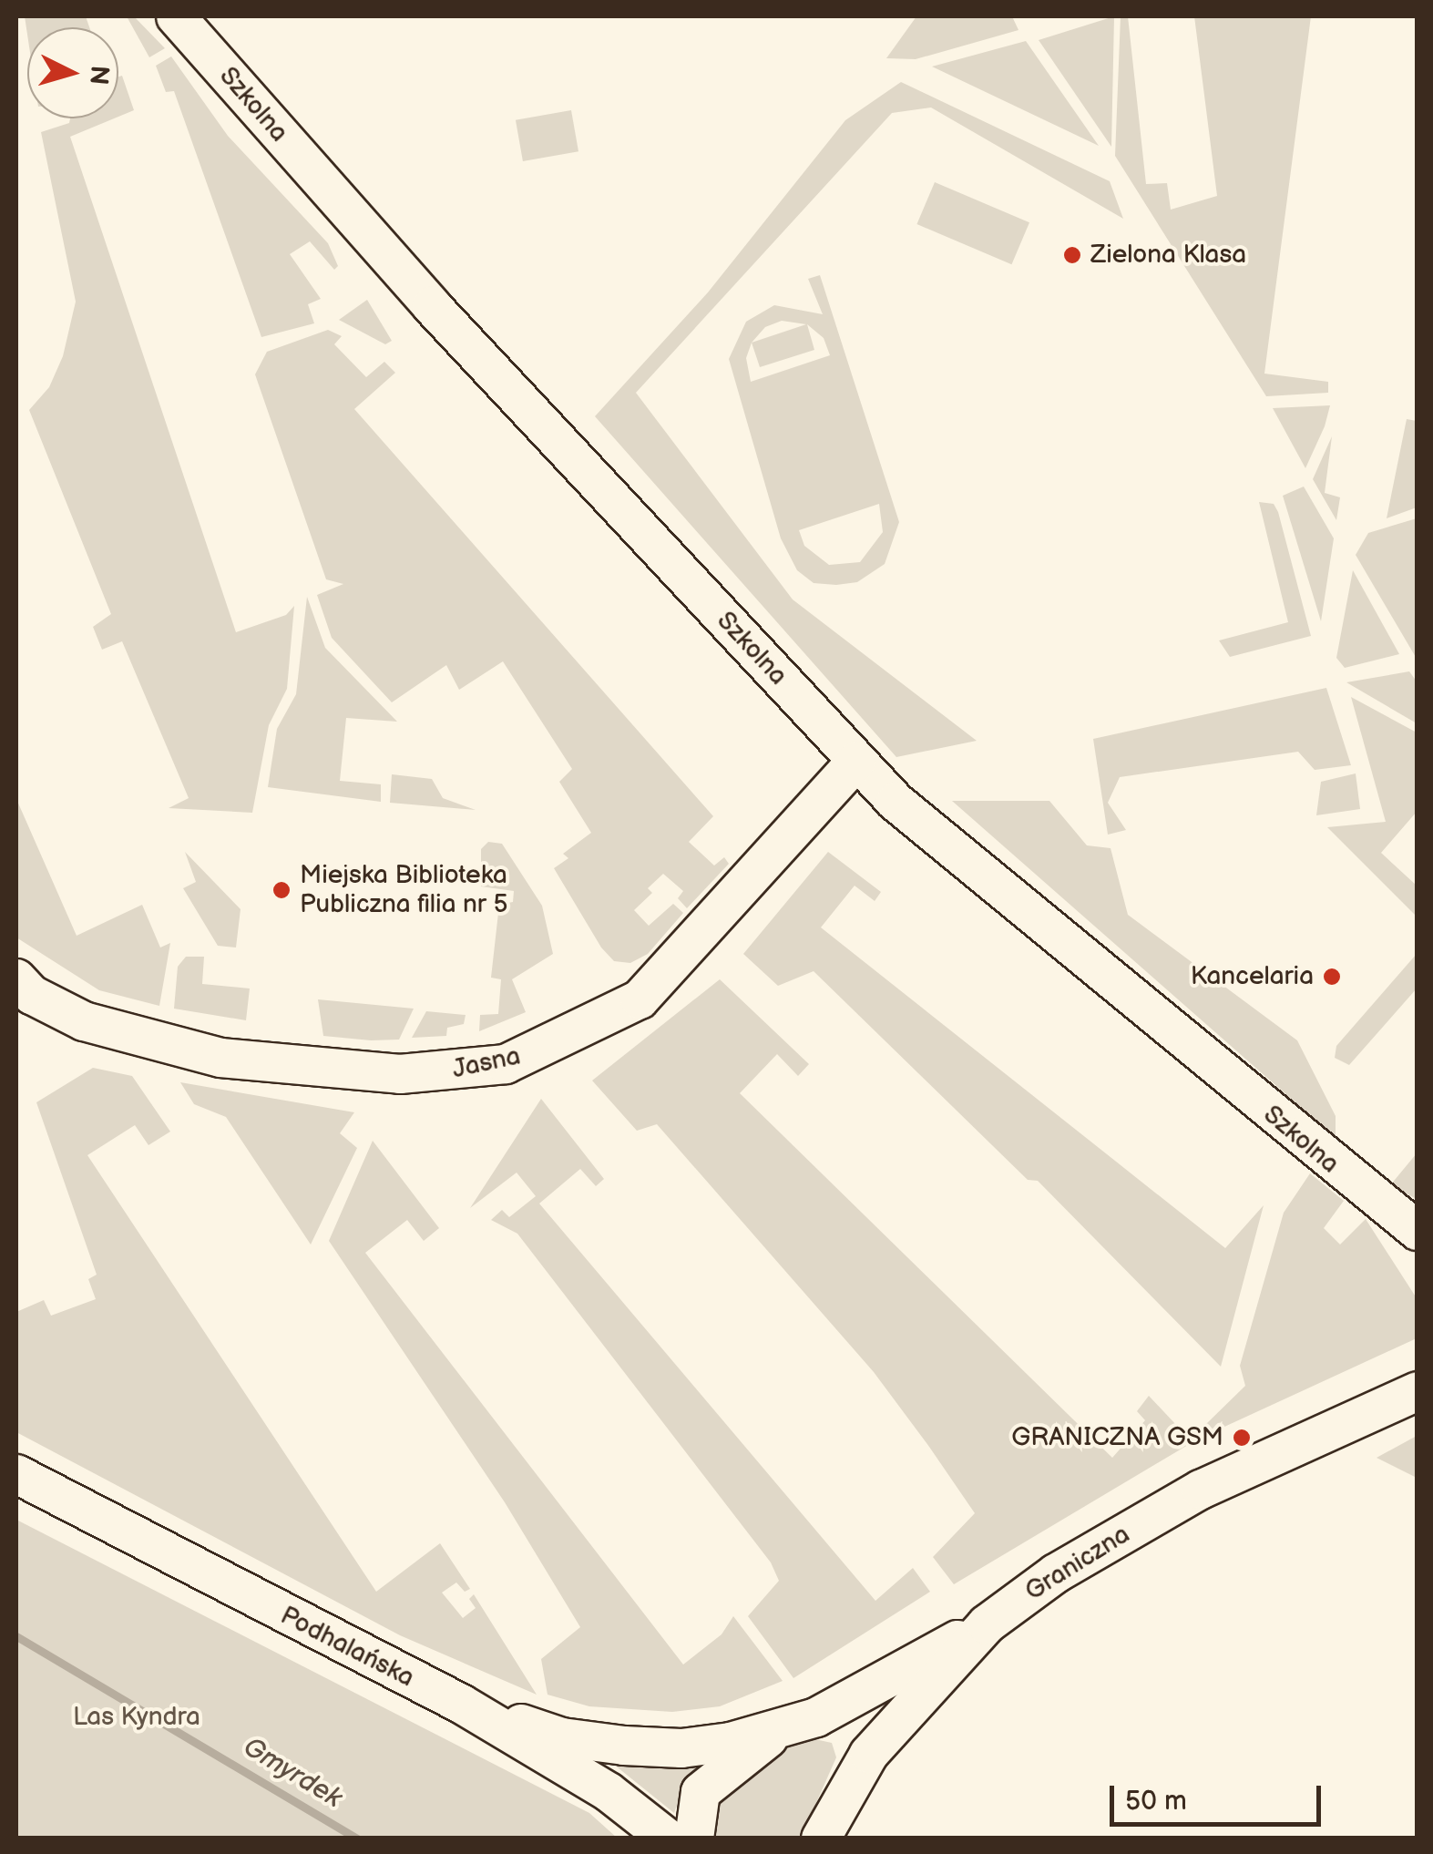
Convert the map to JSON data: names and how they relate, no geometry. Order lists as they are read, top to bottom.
{
  "streets": {
    "street": [
      "Szkolna",
      "Jasna",
      "Graniczna",
      "Podhalańska"
    ]
  },
  "crossings": [
    ["Szkolna", "Jasna"]
  ],
  "water": ["Gmyrdek"],
  "parks": ["Las Kyndra"],
  "places": [
    "Zielona Klasa",
    "Miejska Biblioteka Publiczna filia nr 5",
    "Kancelaria",
    "GRANICZNA GSM"
  ],
  "scale_bar": "50 m",
  "north": "right"
}
